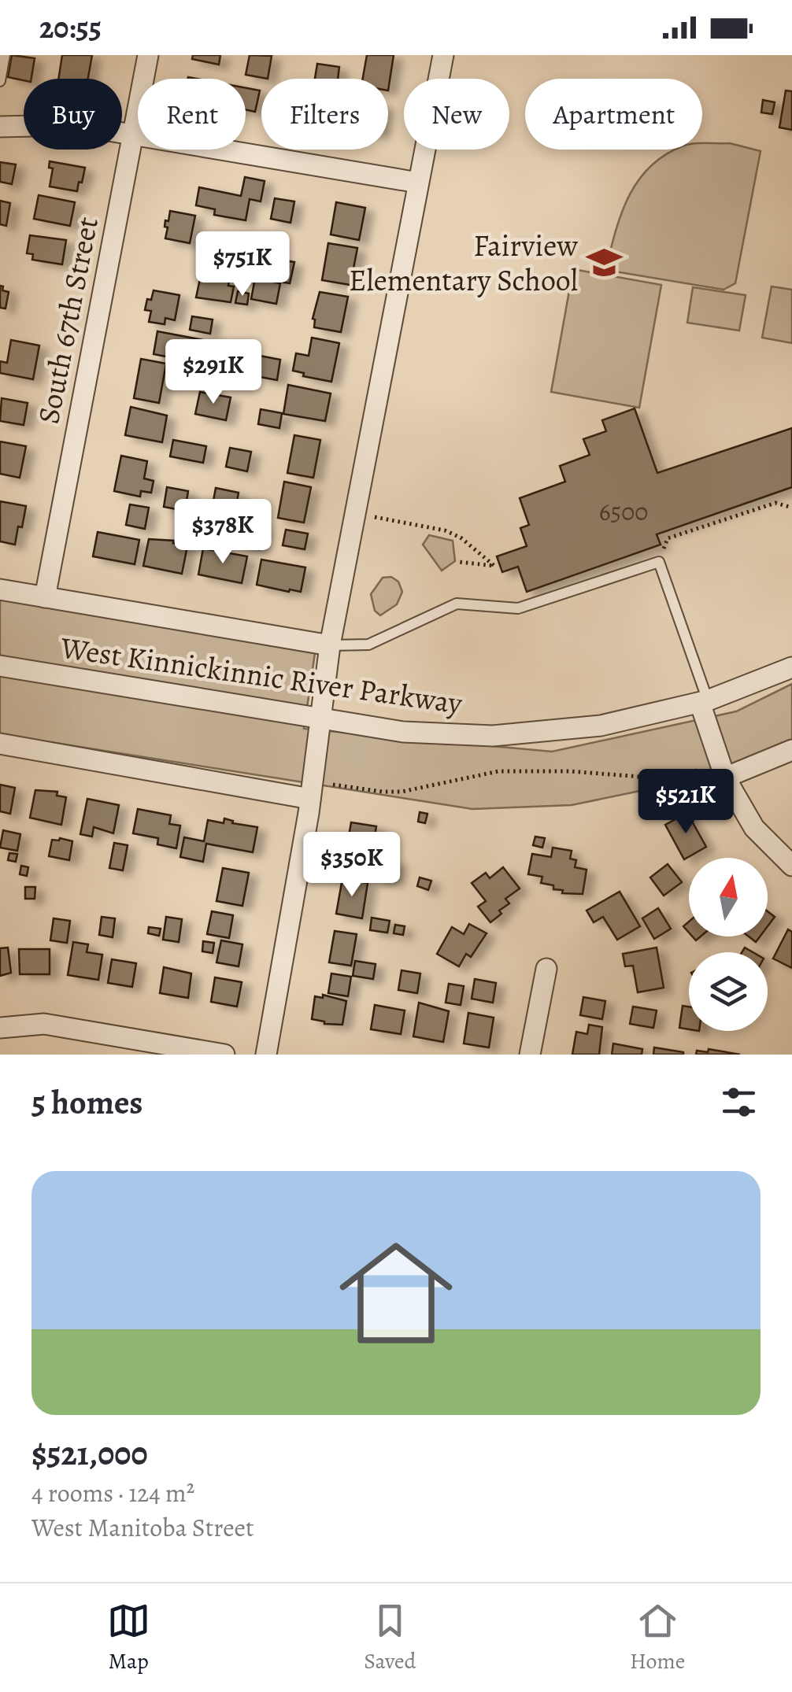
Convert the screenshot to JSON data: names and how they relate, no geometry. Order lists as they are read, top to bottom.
{
  "streets": {
    "street": ["South 67th Street", "West Kinnickinnic River Parkway"]
  },
  "crossings": [
    ["South 67th Street", "West Kinnickinnic River Parkway"]
  ],
  "places": {
    "school or university": ["Fairview Elementary School"]
  },
  "house_numbers": ["6500"],
  "north": "top",
  "page": {
    "status": "20:55",
    "chip": [
      "Buy",
      "Rent",
      "Filters",
      "New",
      "Apartment"
    ],
    "price": [
      "$751K",
      "$291K",
      "$378K",
      "$521K",
      "$350K"
    ],
    "heading": "5 homes",
    "list": [
      {
        "name": "$521,000",
        "note": "4 rooms · 124 m² · West Manitoba Street"
      }
    ],
    "tabs": ["Map", "Saved", "Home"]
  }
}
